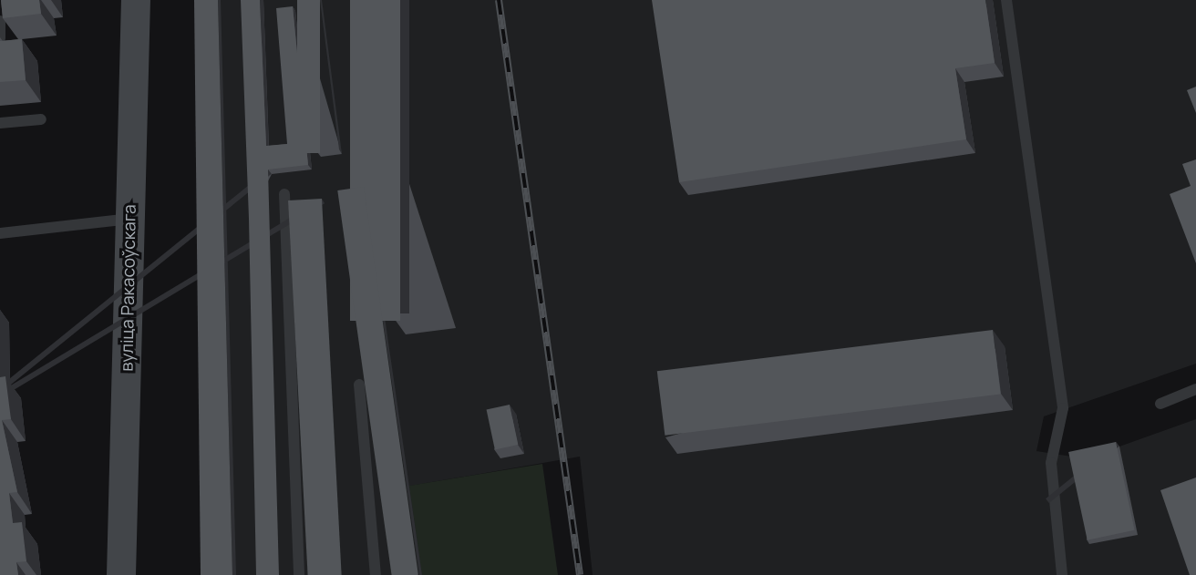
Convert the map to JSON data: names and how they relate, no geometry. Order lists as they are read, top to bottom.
{
  "streets": {
    "main road": ["вуліца Ракасоўскага"]
  }
}
